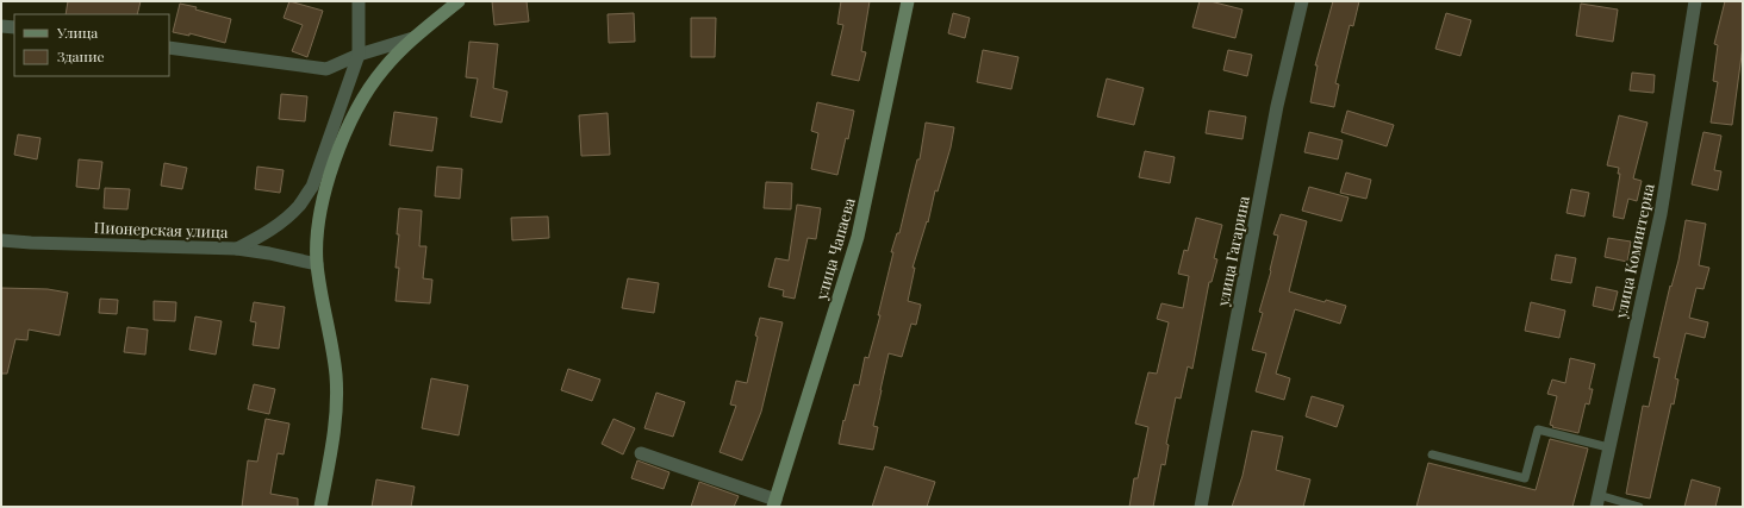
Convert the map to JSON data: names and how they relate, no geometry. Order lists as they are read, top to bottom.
{
  "streets": {
    "main road": ["улица Чапаева"],
    "street": ["Пионерская улица", "улица Гагарина", "улица Коминтерна"]
  },
  "legend": ["Улица", "Здание"]
}
